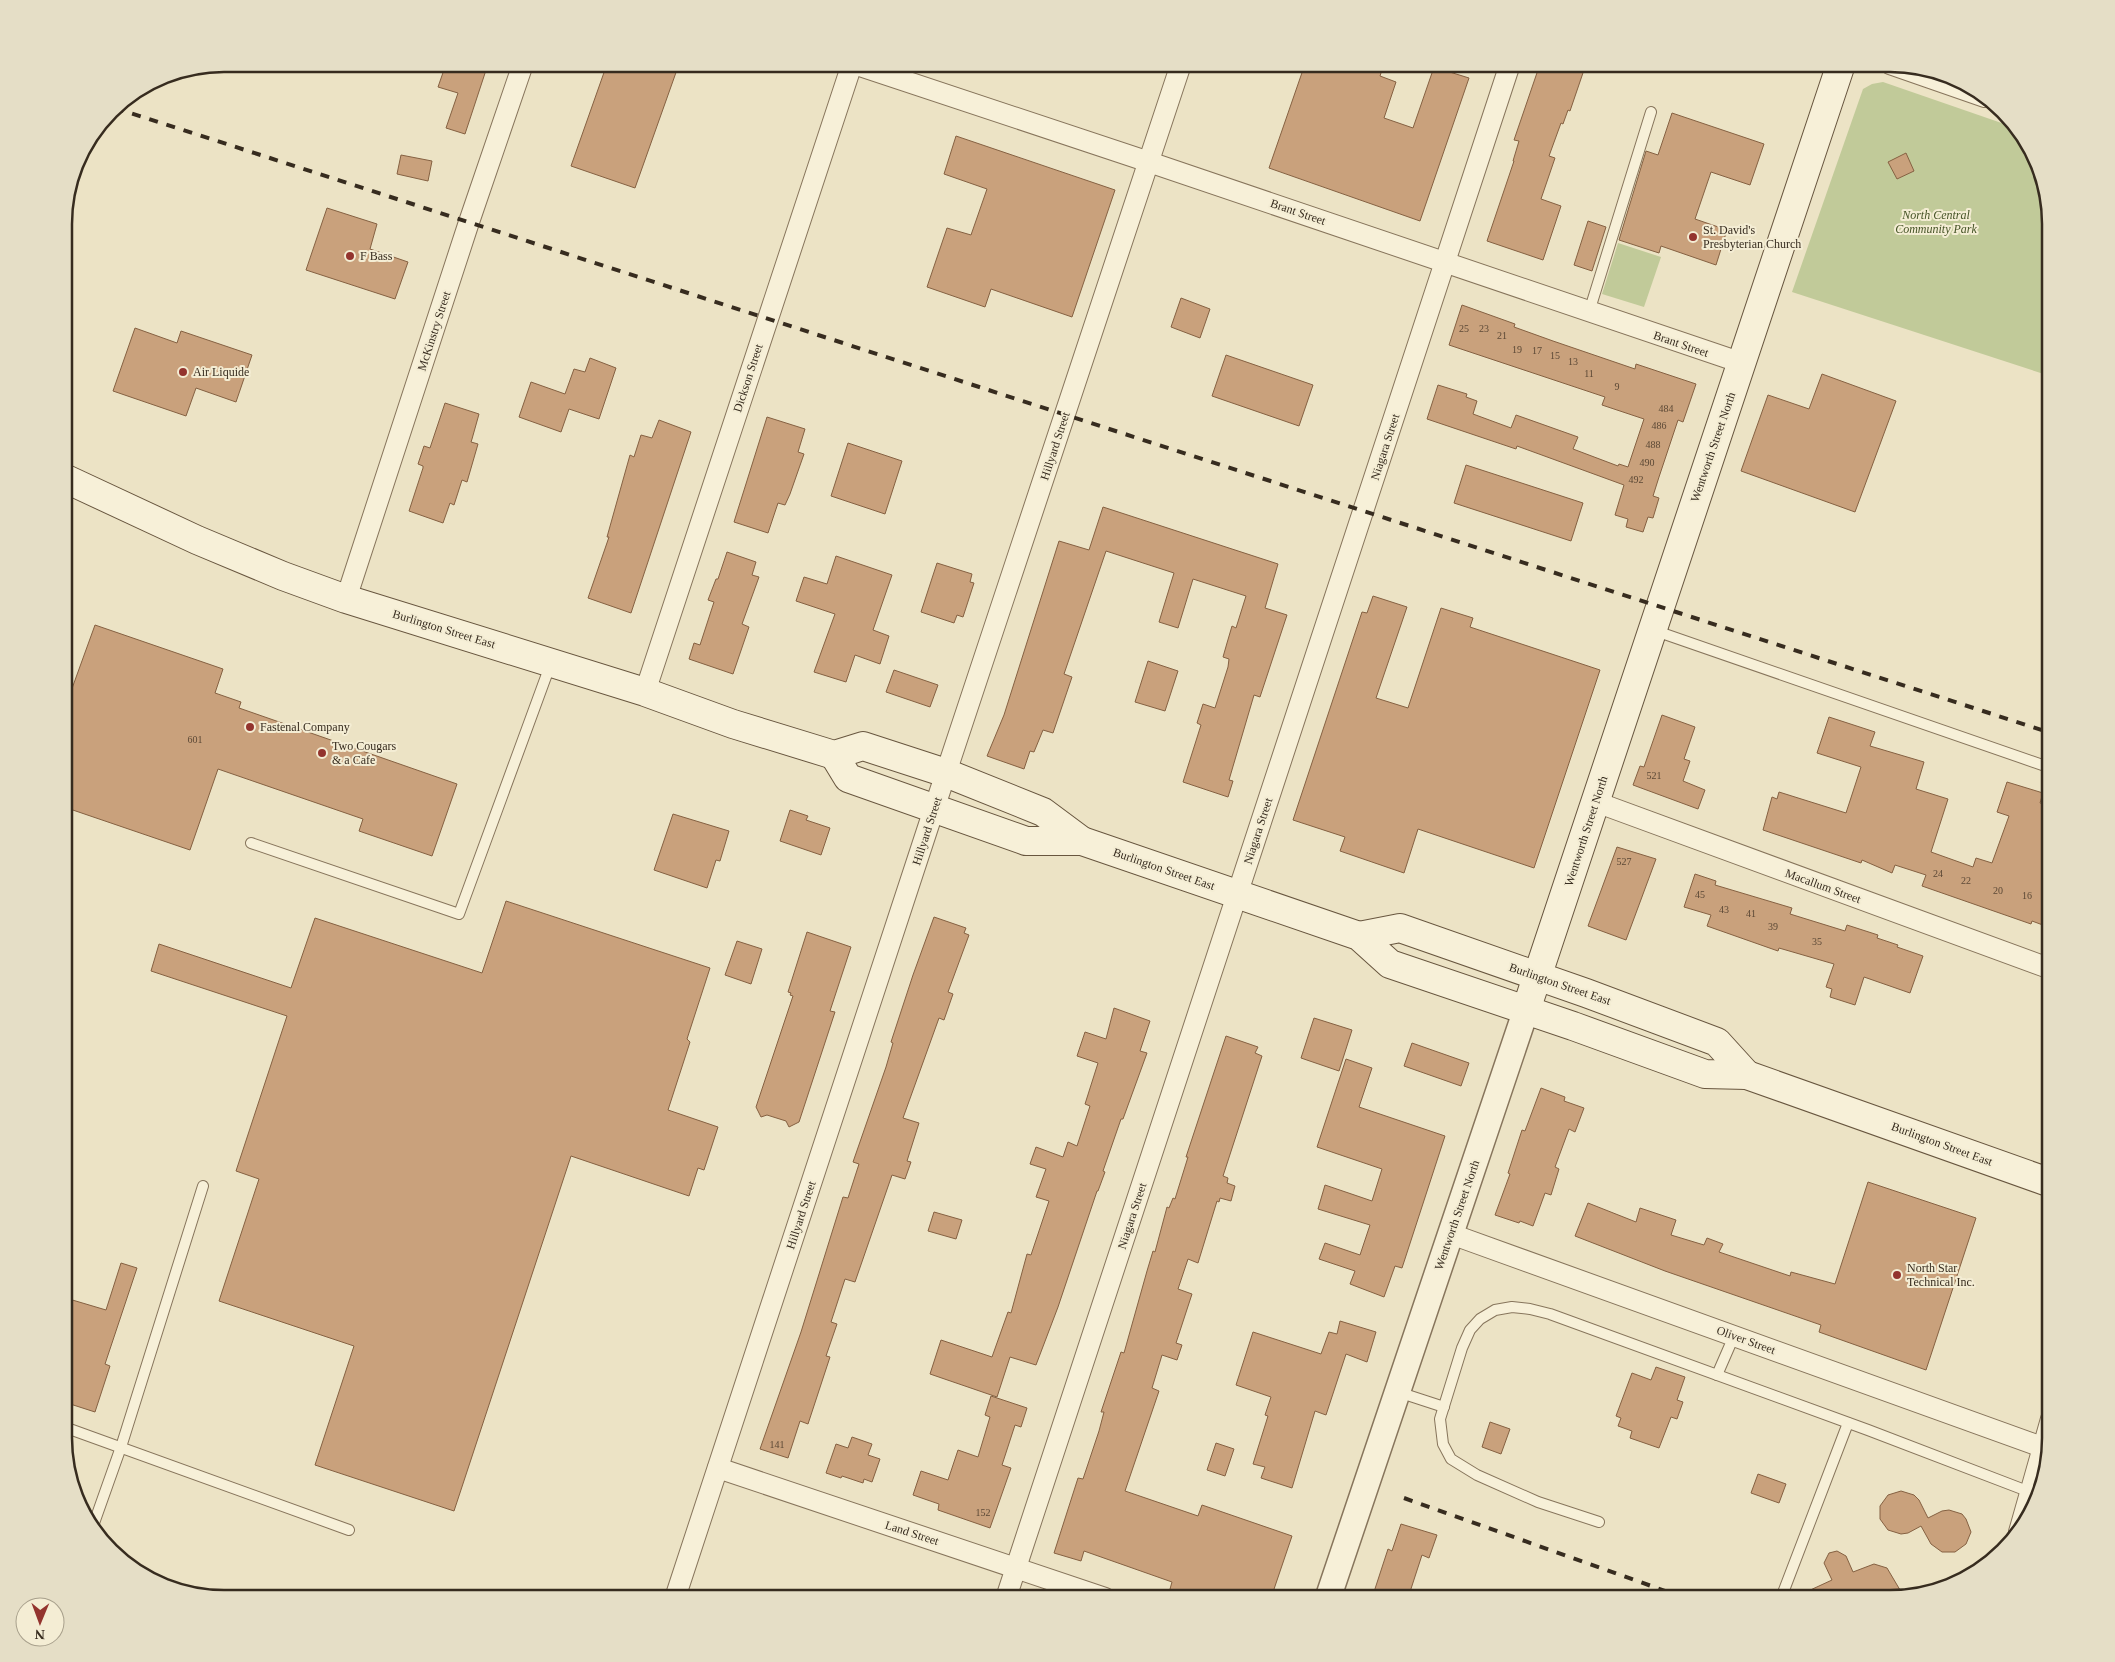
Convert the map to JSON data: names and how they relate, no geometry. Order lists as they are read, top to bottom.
{
  "streets": {
    "main road": ["Wentworth Street North", "Burlington Street East"],
    "street": [
      "Brant Street",
      "McKinstry Street",
      "Dickson Street",
      "Hillyard Street",
      "Niagara Street",
      "Macallum Street",
      "Oliver Street",
      "Land Street"
    ]
  },
  "crossings": [
    ["Brant Street", "Hillyard Street"],
    ["Brant Street", "Niagara Street"],
    ["Brant Street", "Wentworth Street North"],
    ["McKinstry Street", "Burlington Street East"],
    ["Dickson Street", "Burlington Street East"],
    ["Hillyard Street", "Burlington Street East"],
    ["Hillyard Street", "Land Street"],
    ["Niagara Street", "Burlington Street East"],
    ["Niagara Street", "Land Street"],
    ["Wentworth Street North", "Burlington Street East"],
    ["Wentworth Street North", "Macallum Street"],
    ["Wentworth Street North", "Oliver Street"]
  ],
  "parks": ["North Central Community Park"],
  "places": [
    "St. David's Presbyterian Church",
    "F Bass",
    "Air Liquide",
    "Fastenal Company",
    "Two Cougars & a Cafe",
    "North Star Technical Inc."
  ],
  "house_numbers": [
    "25",
    "23",
    "21",
    "19",
    "17",
    "15",
    "13",
    "11",
    "9",
    "484",
    "486",
    "488",
    "490",
    "492",
    "601",
    "521",
    "527",
    "24",
    "22",
    "20",
    "45",
    "16",
    "43",
    "41",
    "39",
    "35",
    "141",
    "152"
  ],
  "north": "bottom"
}
